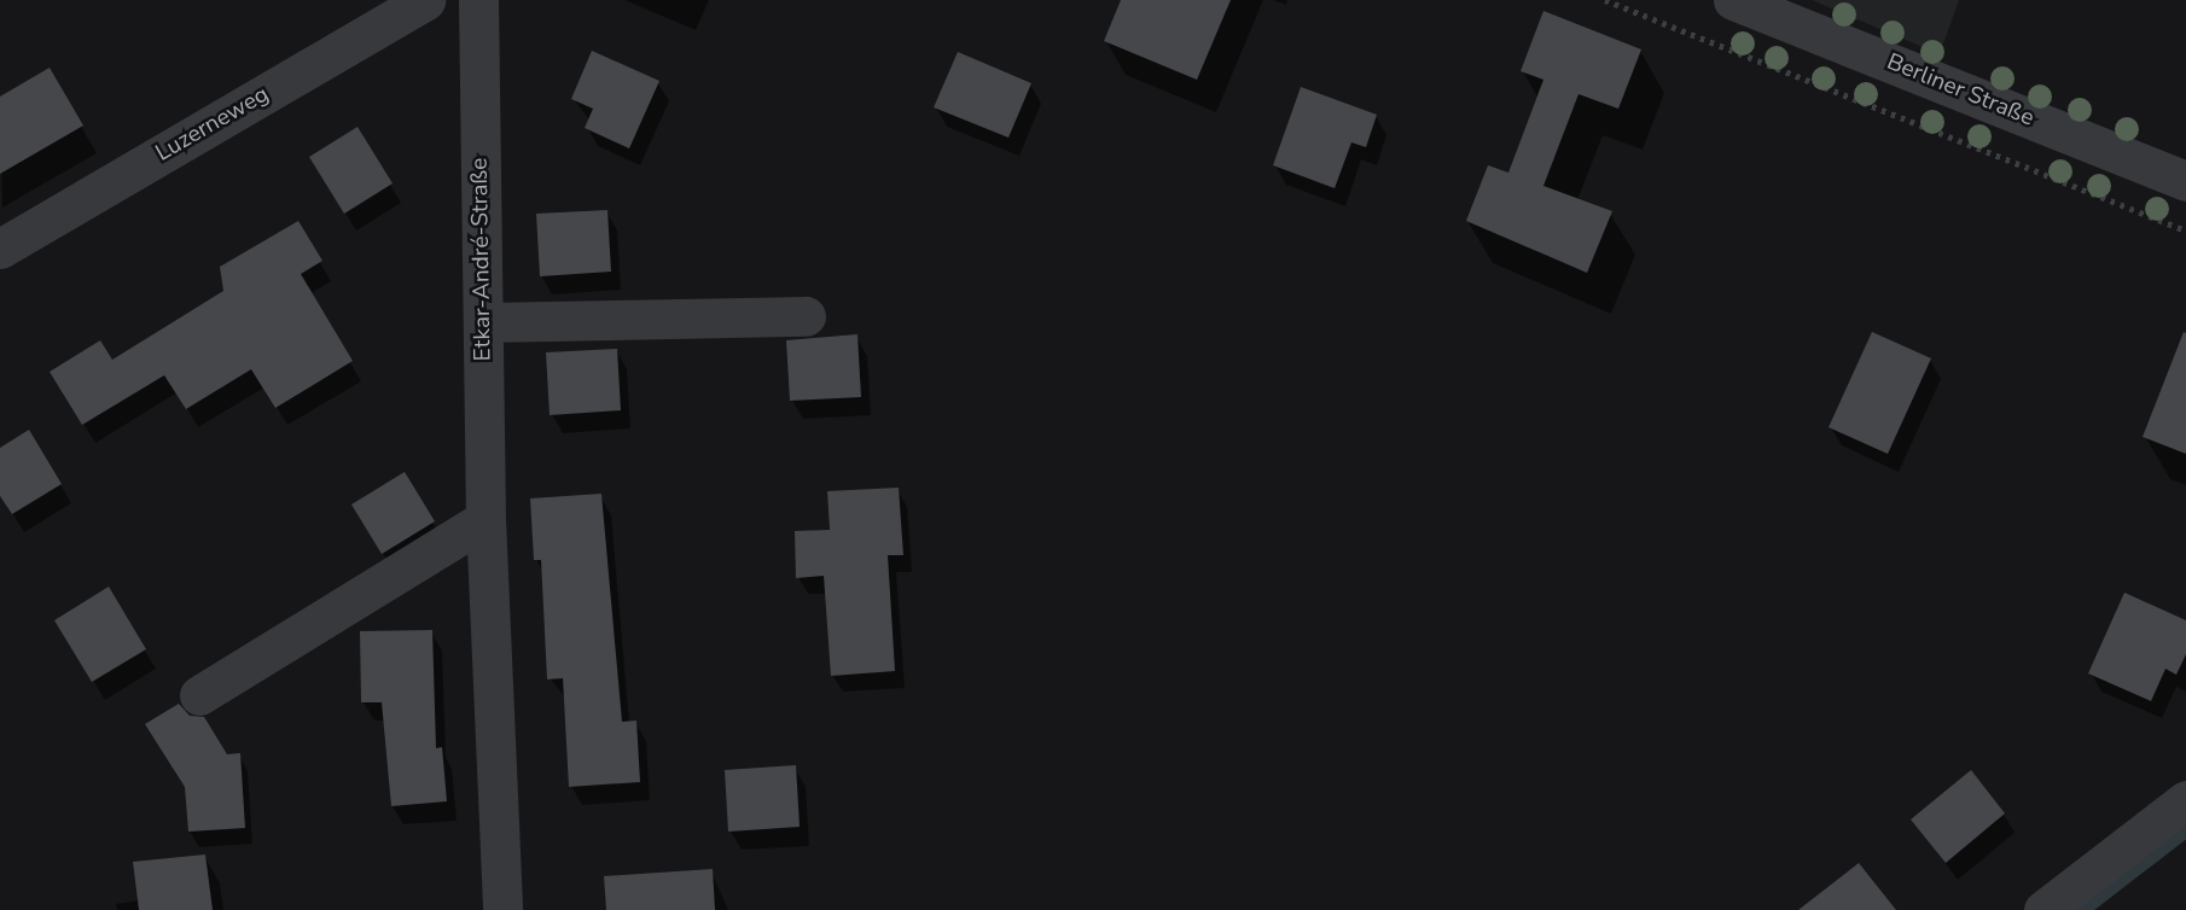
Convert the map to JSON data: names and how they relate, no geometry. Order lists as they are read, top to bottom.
{
  "streets": {
    "street": ["Berliner Straße", "Luzerneweg", "Etkar-André-Straße"]
  }
}
